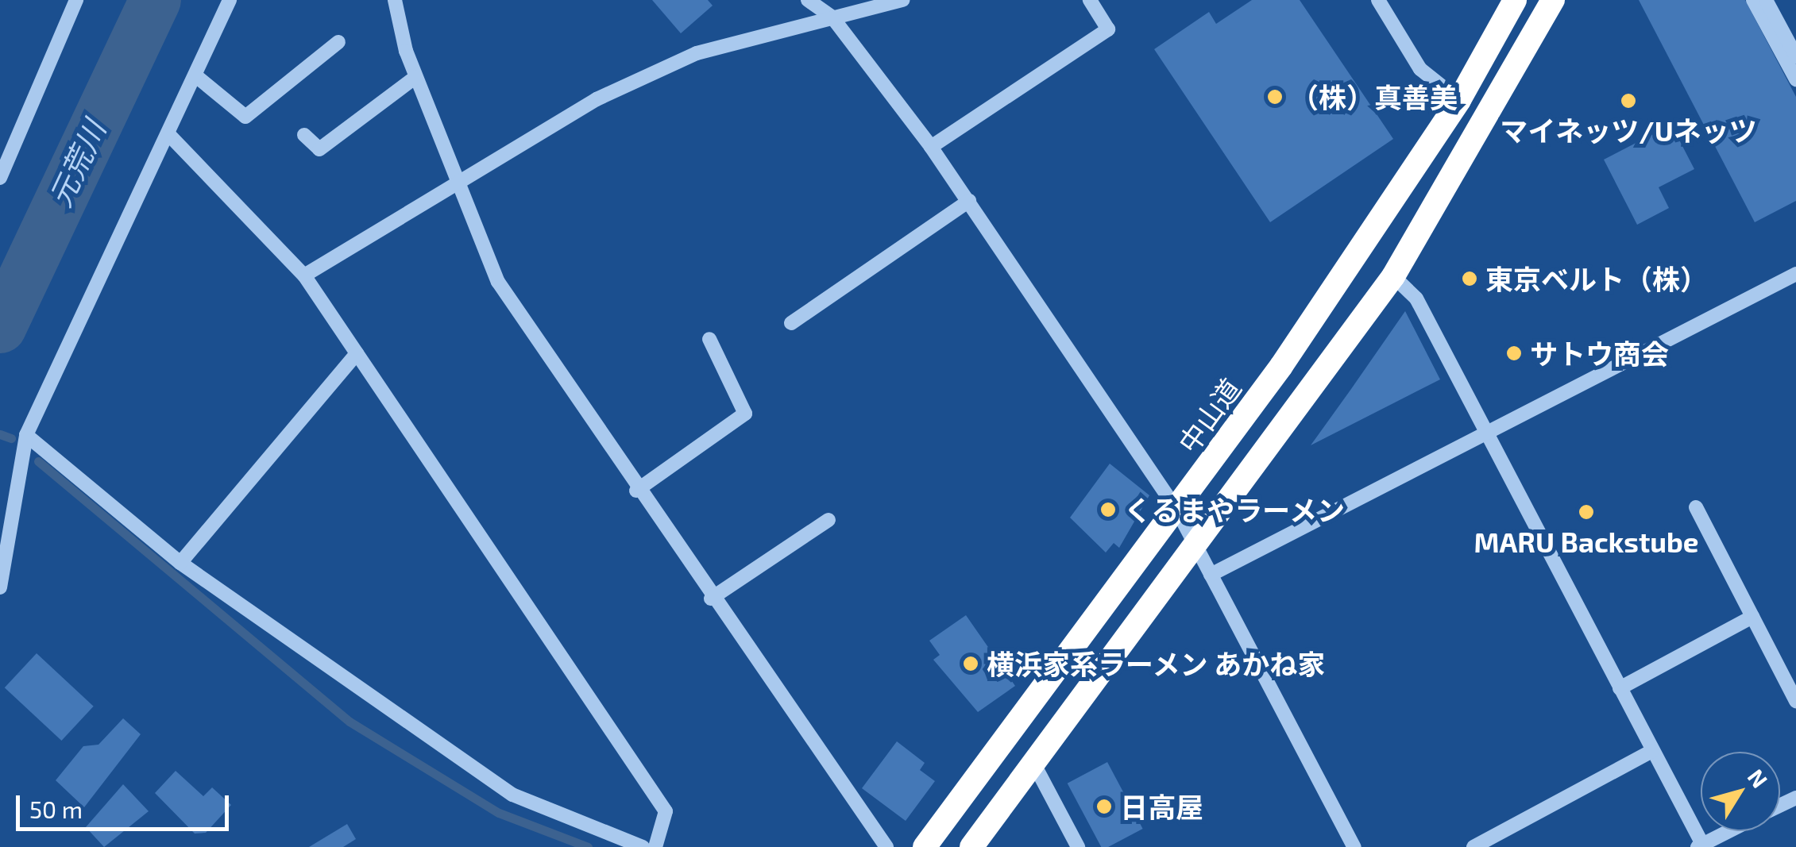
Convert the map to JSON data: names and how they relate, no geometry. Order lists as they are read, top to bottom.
{
  "streets": {
    "highway": ["中山道"]
  },
  "water": ["元荒川"],
  "places": [
    "（株）真善美",
    "マイネッツ/Uネッツ",
    "東京ベルト（株）",
    "サトウ商会",
    "くるまやラーメン",
    "MARU Backstube",
    "横浜家系ラーメン あかね家",
    "日高屋"
  ],
  "scale_bar": "50 m",
  "north": "top right"
}
